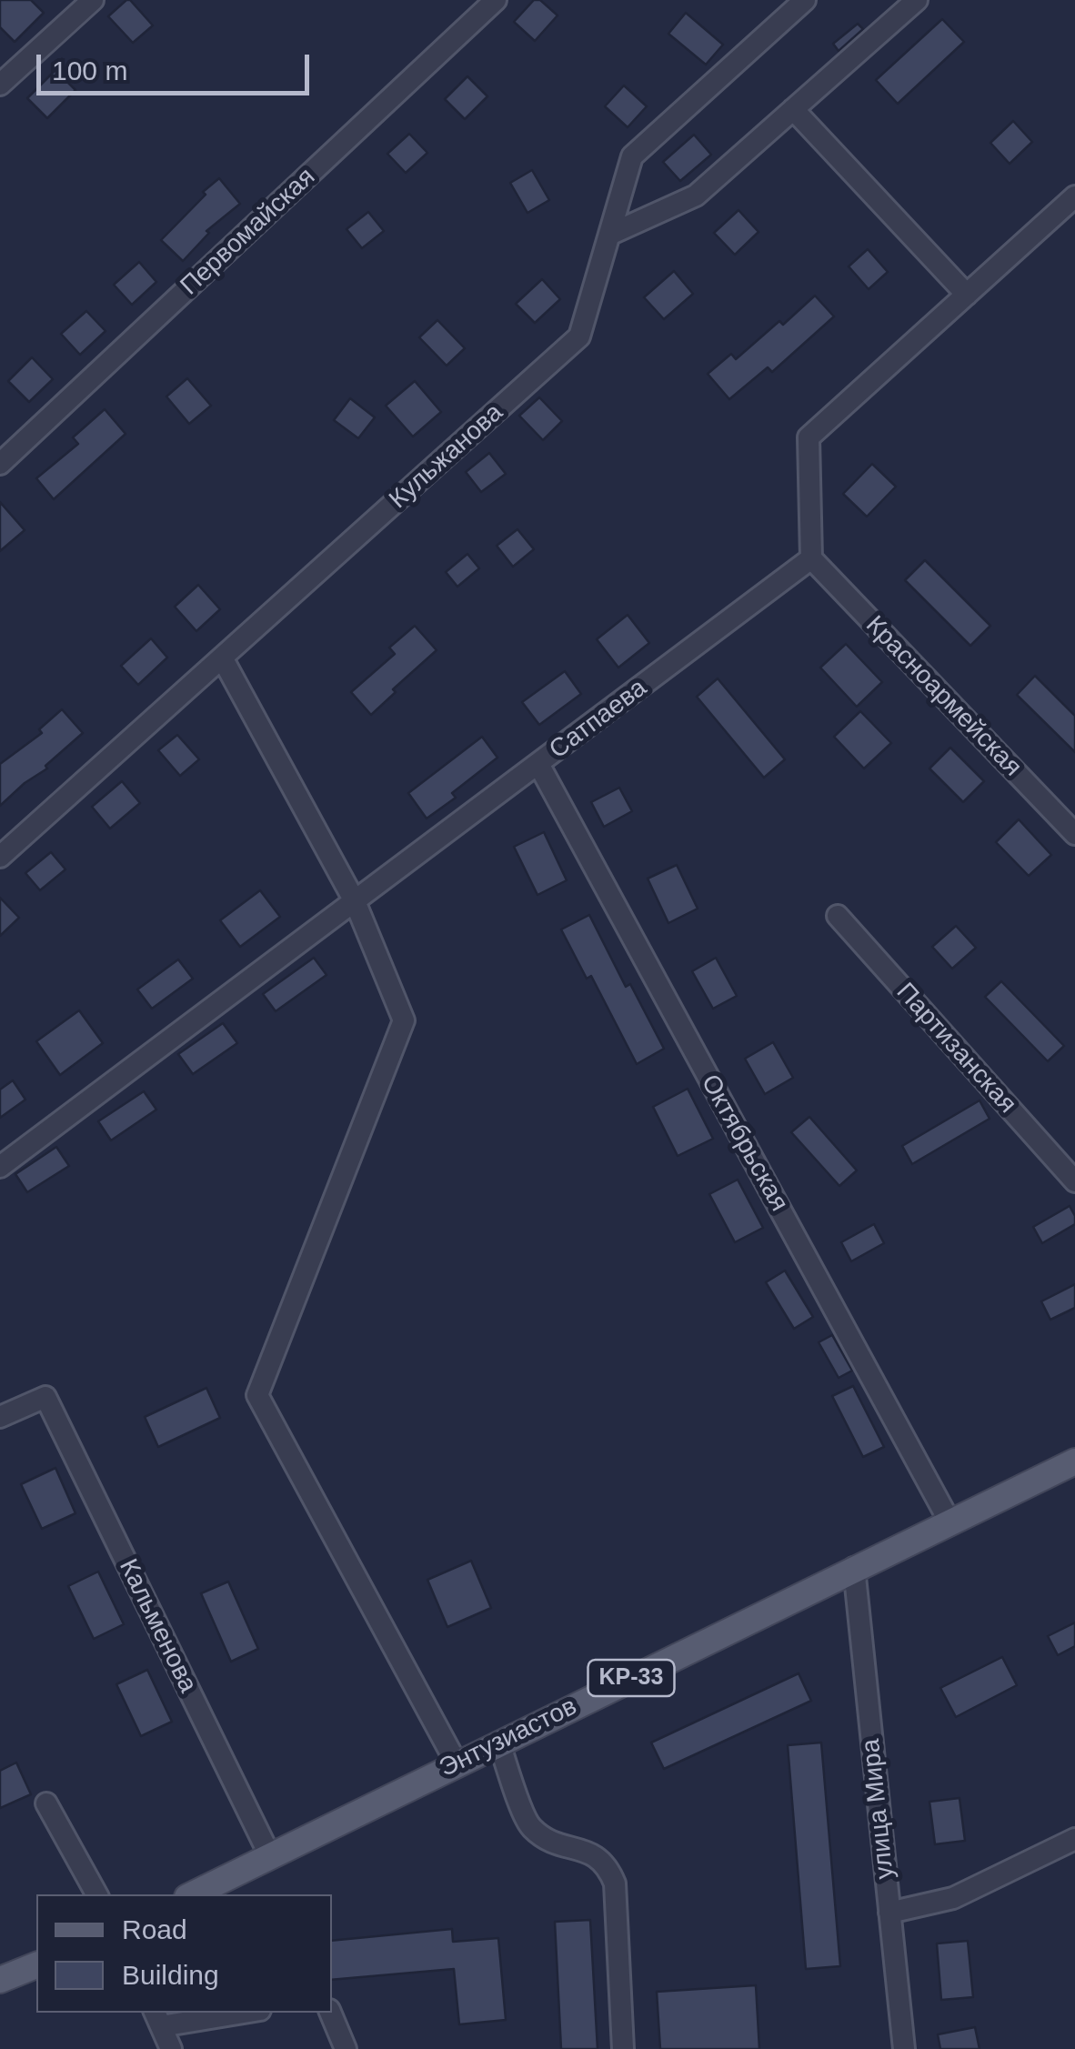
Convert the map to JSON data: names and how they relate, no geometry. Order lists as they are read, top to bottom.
{
  "streets": {
    "main road": ["KP-33", "Энтузиастов"],
    "street": [
      "Первомайская",
      "Кульжанова",
      "Красноармейская",
      "Сатпаева",
      "Партизанская",
      "Октябрьская",
      "Кальменова",
      "улица Мира"
    ]
  },
  "crossings": [
    ["Красноармейская", "Сатпаева"],
    ["Сатпаева", "Октябрьская"],
    ["Октябрьская", "Энтузиастов"],
    ["Кальменова", "Энтузиастов"],
    ["Энтузиастов", "улица Мира"]
  ],
  "legend": ["Road", "Building"],
  "scale_bar": "100 m"
}
